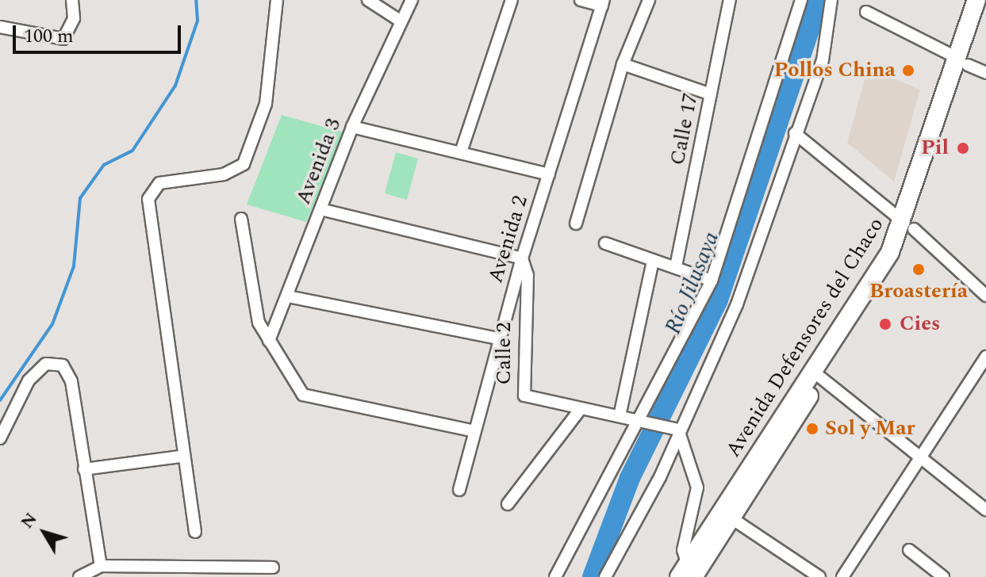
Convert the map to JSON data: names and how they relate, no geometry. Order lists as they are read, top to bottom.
{
  "streets": {
    "main road": ["Avenida Defensores del Chaco"],
    "street": [
      "Calle 17",
      "Avenida 3",
      "Avenida 2",
      "Calle 2"
    ]
  },
  "crossings": [
    ["Avenida 3", "Calle 2"],
    ["Avenida 2", "Calle 2"]
  ],
  "water": ["Río Jilusaya"],
  "places": [
    "Pollos China",
    "Pil",
    "Broastería",
    "Cies",
    "Sol y Mar"
  ],
  "scale_bar": "100 m",
  "north": "top left"
}
